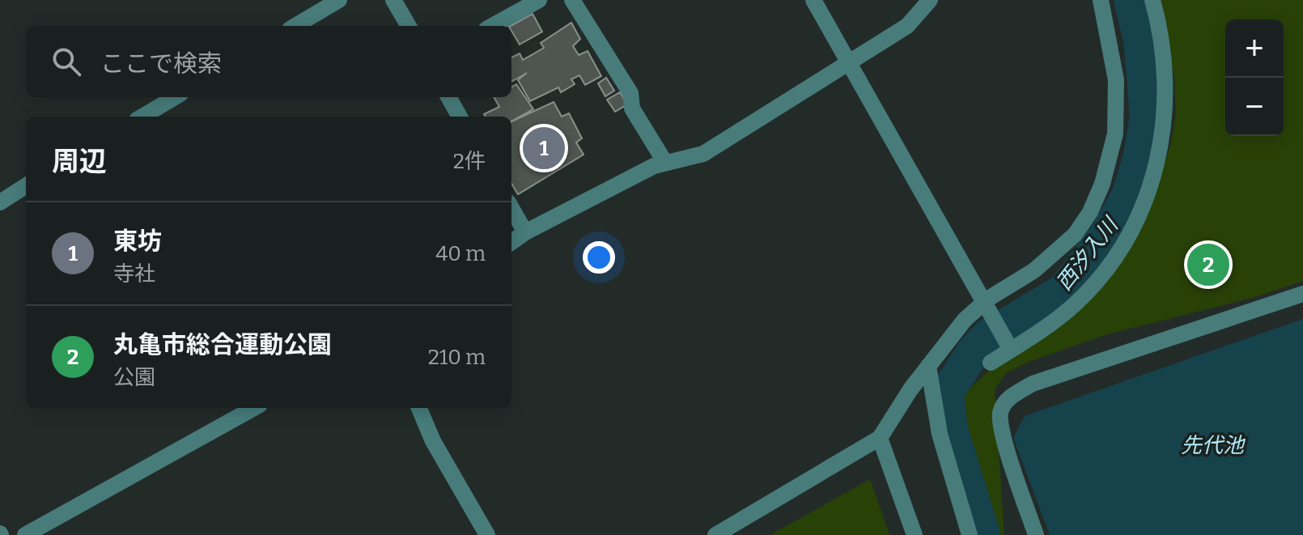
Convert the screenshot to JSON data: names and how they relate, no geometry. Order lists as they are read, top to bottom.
{
  "water": ["西汐入川", "先代池"],
  "page": {
    "map_buttons": ["+", "−"],
    "search": "ここで検索",
    "heading": ["周辺", "2件"],
    "pins": ["1", "2"],
    "list": [
      {
        "mark": "1",
        "name": "東坊",
        "note": "寺社",
        "value": "40 m"
      },
      {
        "mark": "2",
        "name": "丸亀市総合運動公園",
        "note": "公園",
        "value": "210 m"
      }
    ]
  }
}
